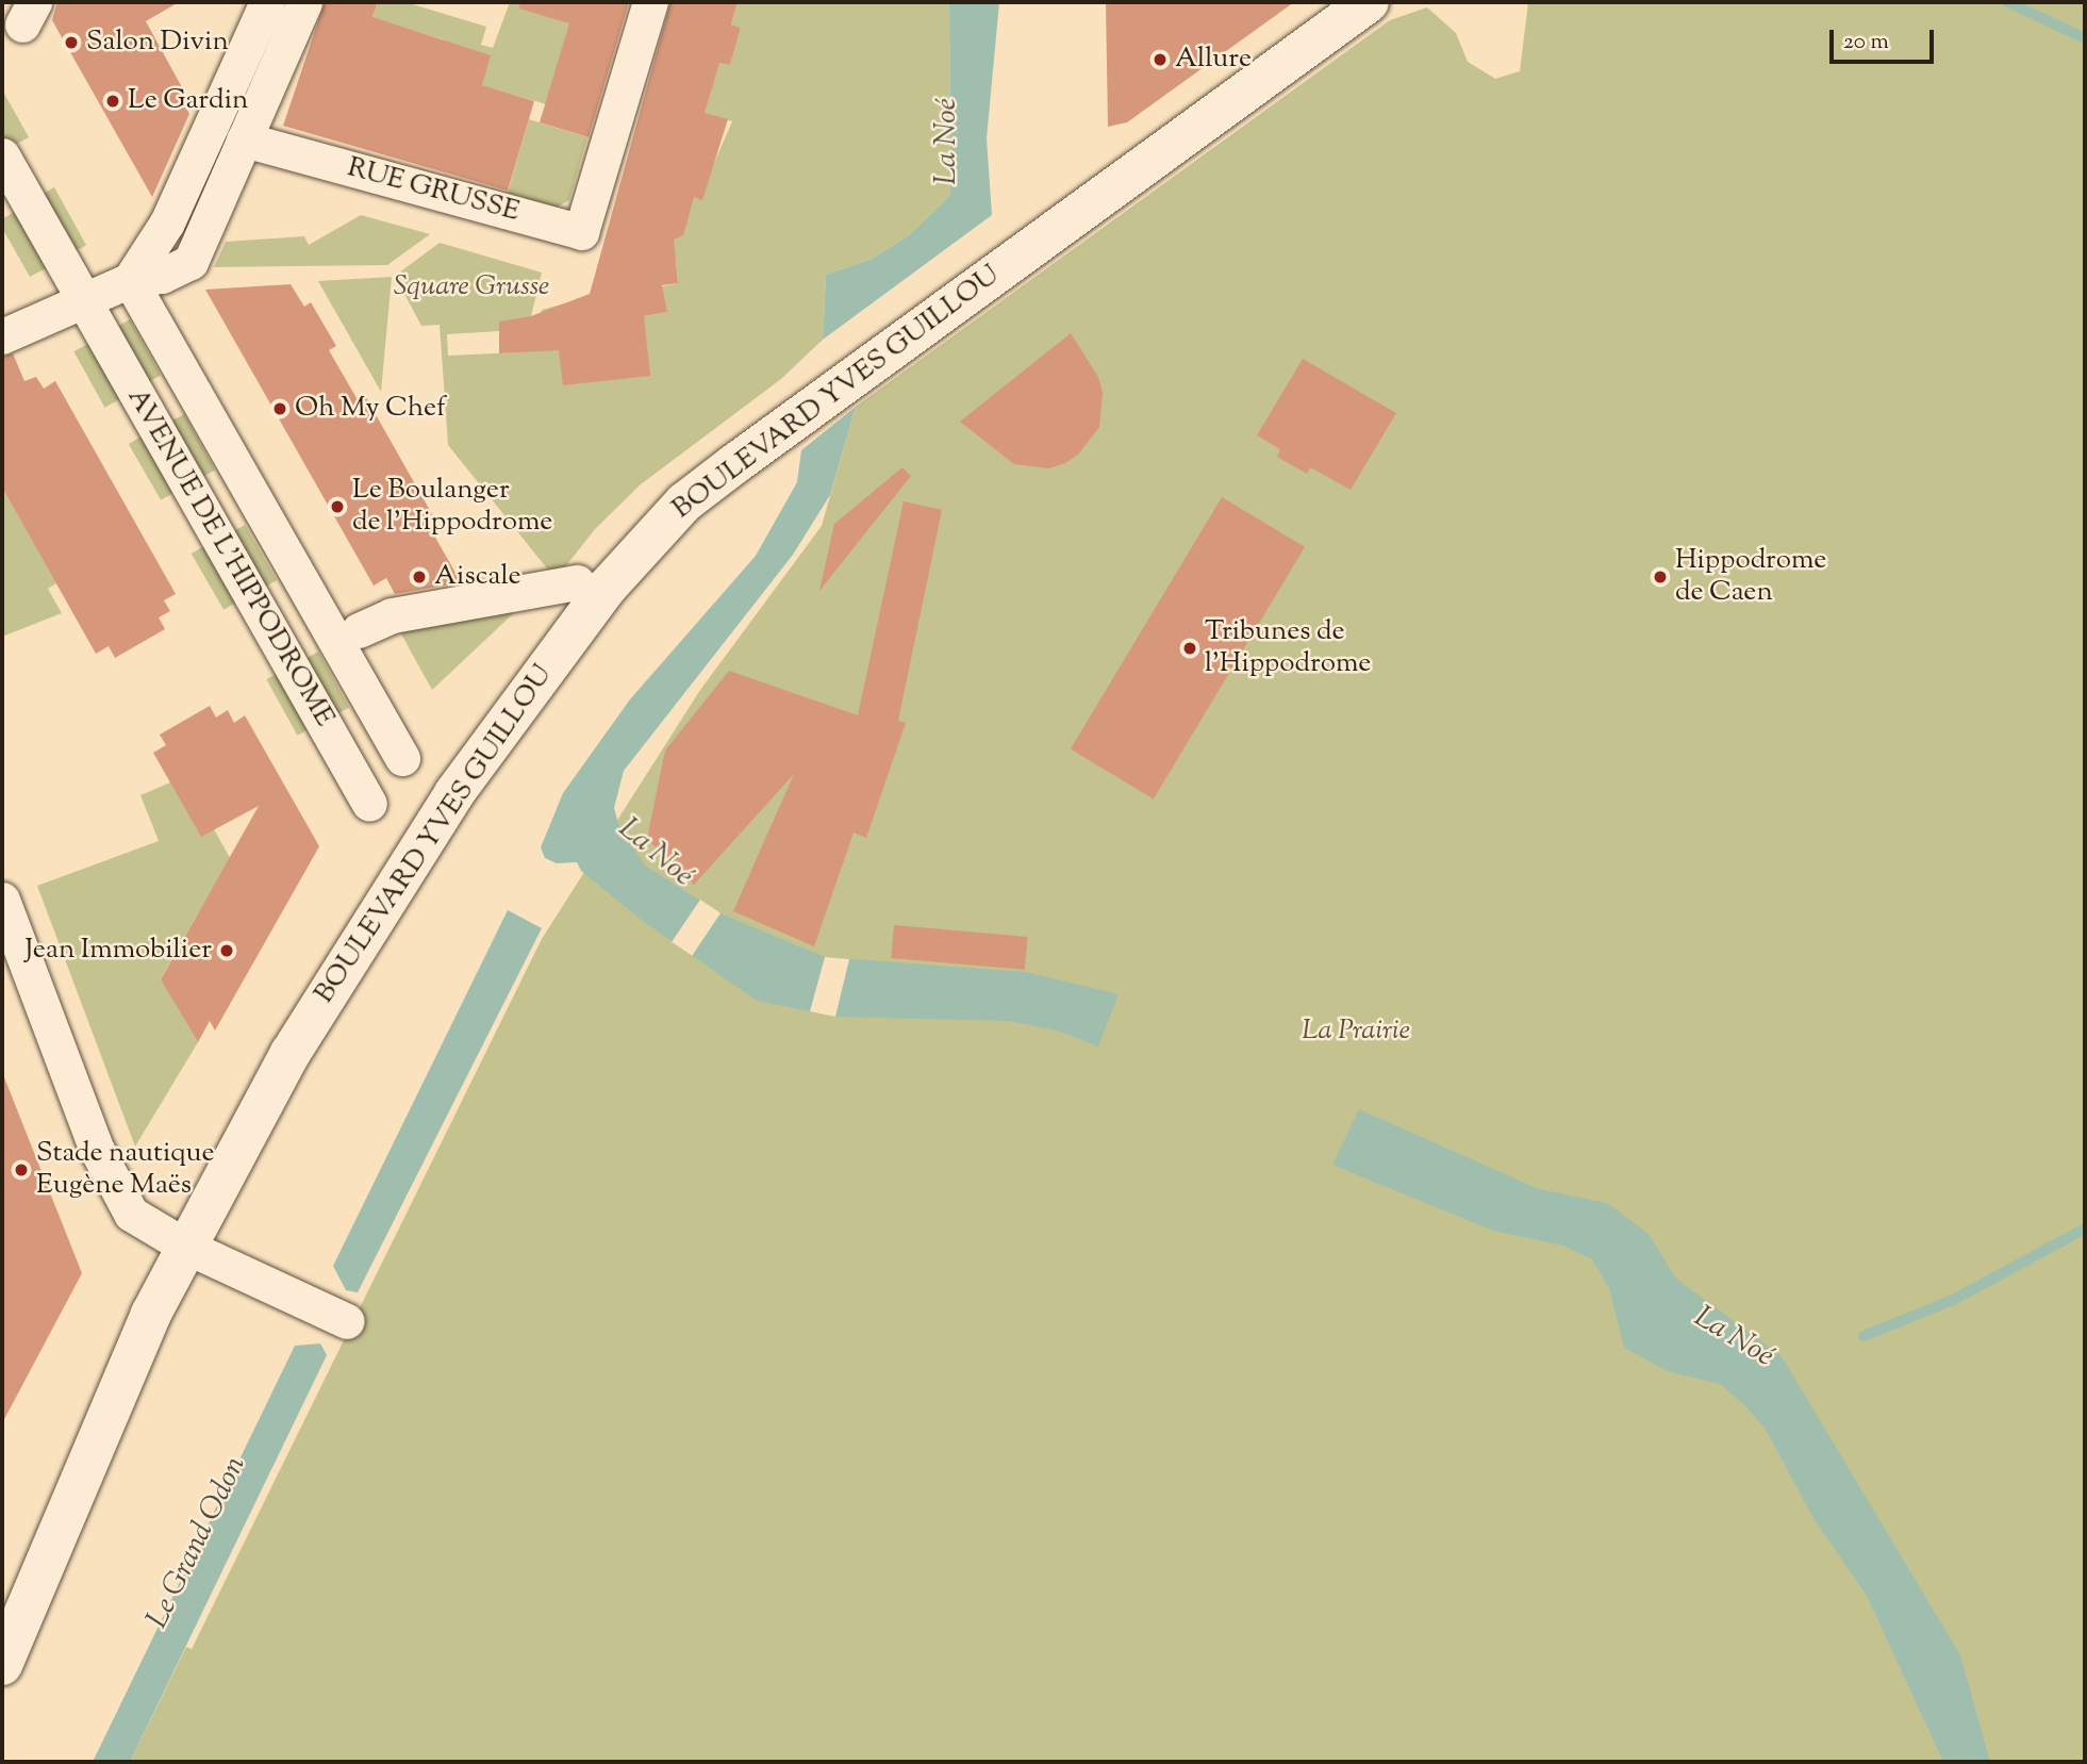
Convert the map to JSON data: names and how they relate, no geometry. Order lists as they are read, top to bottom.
{
  "streets": {
    "main road": ["BOULEVARD YVES GUILLOU"],
    "street": ["RUE GRUSSE", "AVENUE DE L'HIPPODROME"]
  },
  "water": ["La Noé", "Le Grand Odon"],
  "parks": ["Square Grusse", "La Prairie"],
  "places": [
    "Salon Divin",
    "Allure",
    "Le Gardin",
    "Oh My Chef",
    "Le Boulanger de l’Hippodrome",
    "Aiscale",
    "Hippodrome de Caen",
    "Tribunes de l'Hippodrome",
    "Jean Immobilier",
    "Stade nautique Eugène Maës"
  ],
  "scale_bar": "20 m"
}
